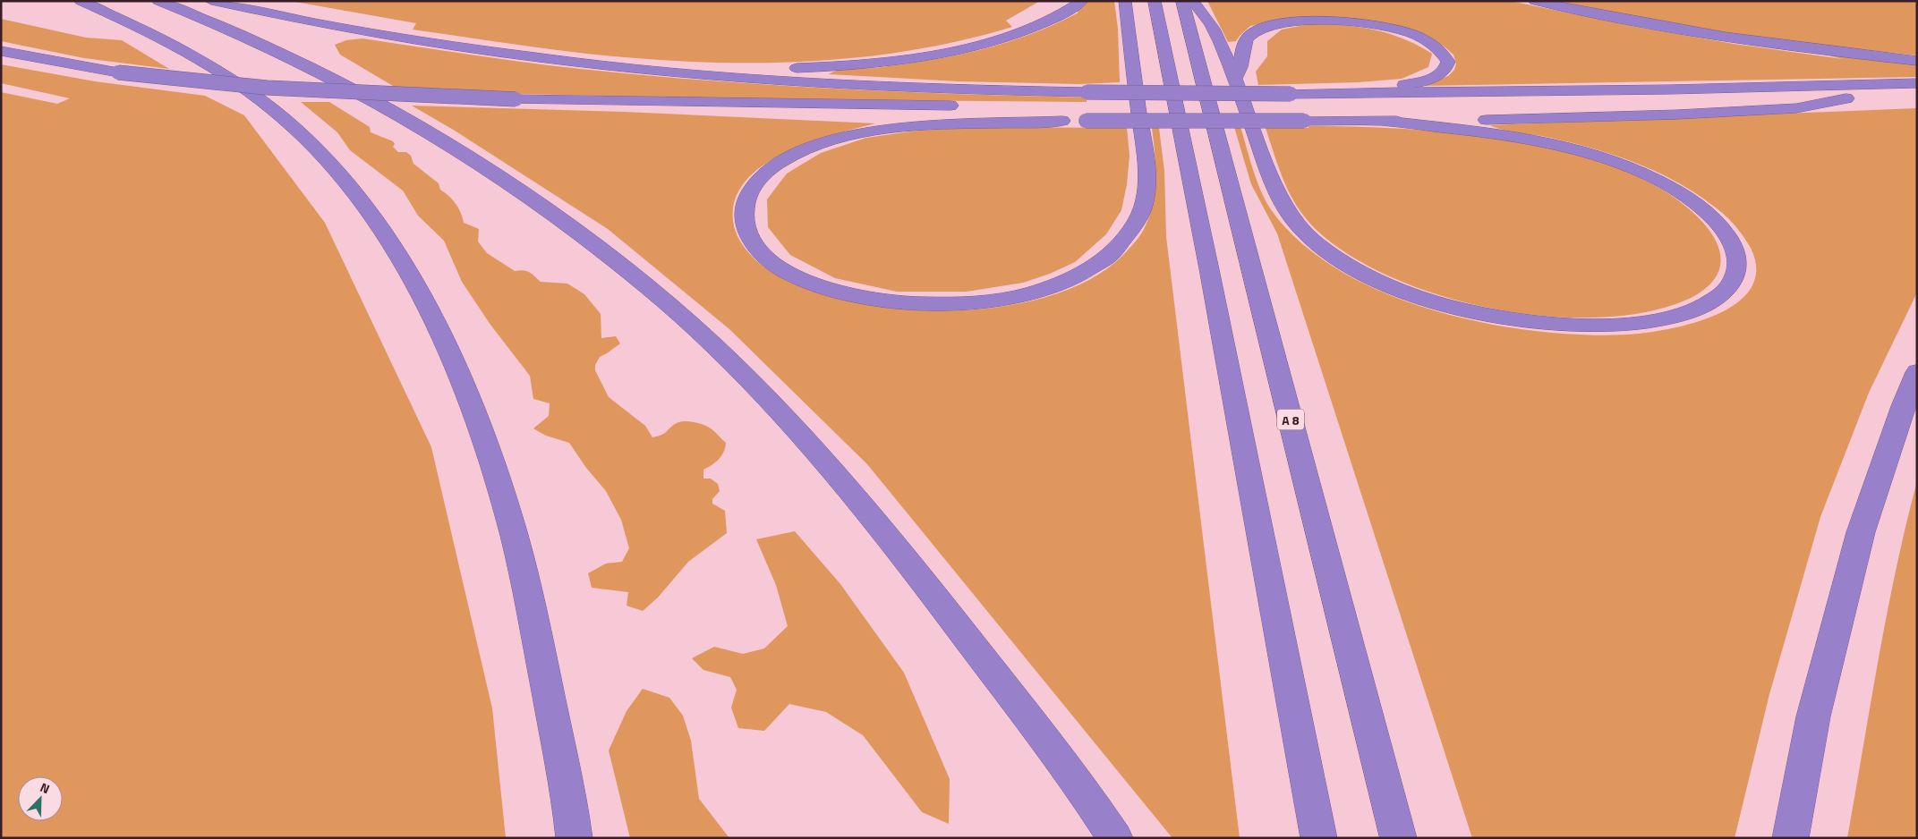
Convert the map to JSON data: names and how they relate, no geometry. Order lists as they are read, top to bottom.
{
  "streets": {
    "highway": ["A 8"]
  },
  "north": "top right"
}
